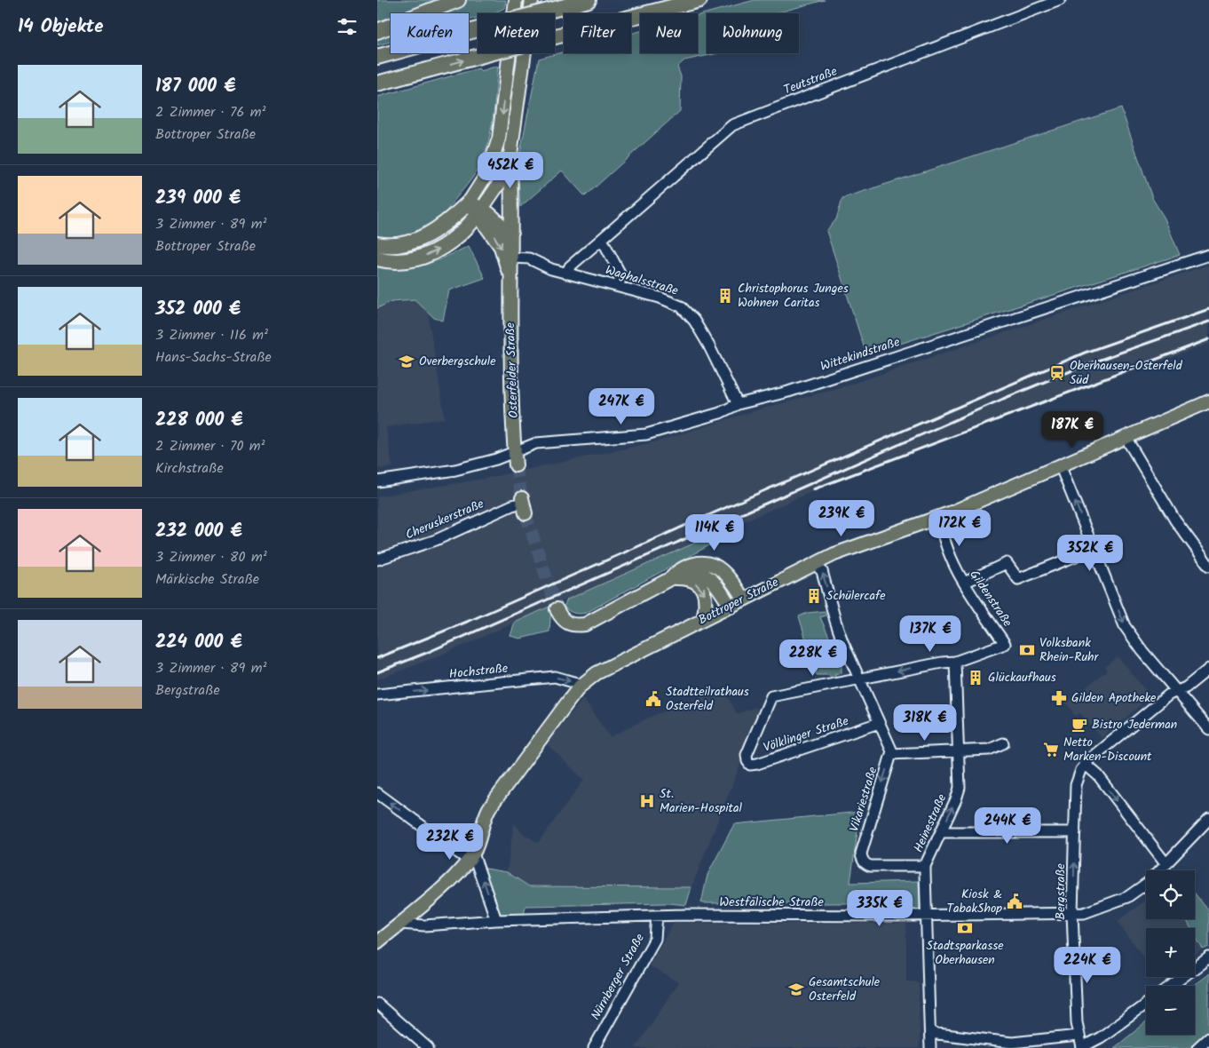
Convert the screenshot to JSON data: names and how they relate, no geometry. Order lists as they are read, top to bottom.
{
  "streets": {
    "main road": ["Osterfelder Straße", "Bottroper Straße"],
    "street": [
      "Teutstraße",
      "Waghalsstraße",
      "Wittekindstraße",
      "Cheruskerstraße",
      "Gildenstraße",
      "Hochstraße",
      "Völklinger Straße",
      "Vikariestraße",
      "Heinestraße",
      "Bergstraße",
      "Westfälische Straße",
      "Nürnberger Straße"
    ]
  },
  "crossings": [
    ["Teutstraße", "Waghalsstraße"],
    ["Waghalsstraße", "Wittekindstraße"],
    ["Waghalsstraße", "Osterfelder Straße"],
    ["Wittekindstraße", "Osterfelder Straße"],
    ["Gildenstraße", "Bottroper Straße"],
    ["Gildenstraße", "Heinestraße"],
    ["Bottroper Straße", "Hochstraße"],
    ["Bottroper Straße", "Westfälische Straße"],
    ["Vikariestraße", "Heinestraße"],
    ["Heinestraße", "Westfälische Straße"],
    ["Bergstraße", "Westfälische Straße"],
    ["Westfälische Straße", "Nürnberger Straße"]
  ],
  "one_way": ["Hochstraße"],
  "places": {
    "building": ["Christophorus Junges Wohnen Caritas", "Schülercafe", "Glückaufhaus"],
    "school or university": ["Overbergschule", "Gesamtschule Osterfeld"],
    "station": ["Oberhausen-Osterfeld Süd"],
    "bank": ["Volksbank Rhein-Ruhr", "Stadtsparkasse Oberhausen"],
    "pharmacy": ["Gilden Apotheke"],
    "public building": ["Stadtteilrathaus Osterfeld", "Kiosk & TabakShop"],
    "cafe": ["Bistro Jederman"],
    "supermarket": ["Netto Marken-Discount"],
    "hospital": ["St. Marien-Hospital"]
  },
  "page": {
    "heading": "14 Objekte",
    "chip": [
      "Kaufen",
      "Mieten",
      "Filter",
      "Neu",
      "Wohnung"
    ],
    "list": [
      {
        "name": "187 000 €",
        "note": "2 Zimmer · 76 m² · Bottroper Straße"
      },
      {
        "name": "239 000 €",
        "note": "3 Zimmer · 89 m² · Bottroper Straße"
      },
      {
        "name": "352 000 €",
        "note": "3 Zimmer · 116 m² · Hans-Sachs-Straße"
      },
      {
        "name": "228 000 €",
        "note": "2 Zimmer · 70 m² · Kirchstraße"
      },
      {
        "name": "232 000 €",
        "note": "3 Zimmer · 80 m² · Märkische Straße"
      },
      {
        "name": "224 000 €",
        "note": "3 Zimmer · 89 m² · Bergstraße"
      }
    ],
    "price": [
      "452K €",
      "247K €",
      "187K €",
      "239K €",
      "172K €",
      "114K €",
      "352K €",
      "137K €",
      "228K €",
      "318K €",
      "244K €",
      "232K €",
      "335K €",
      "224K €"
    ],
    "map_buttons": ["+", "−"]
  }
}
